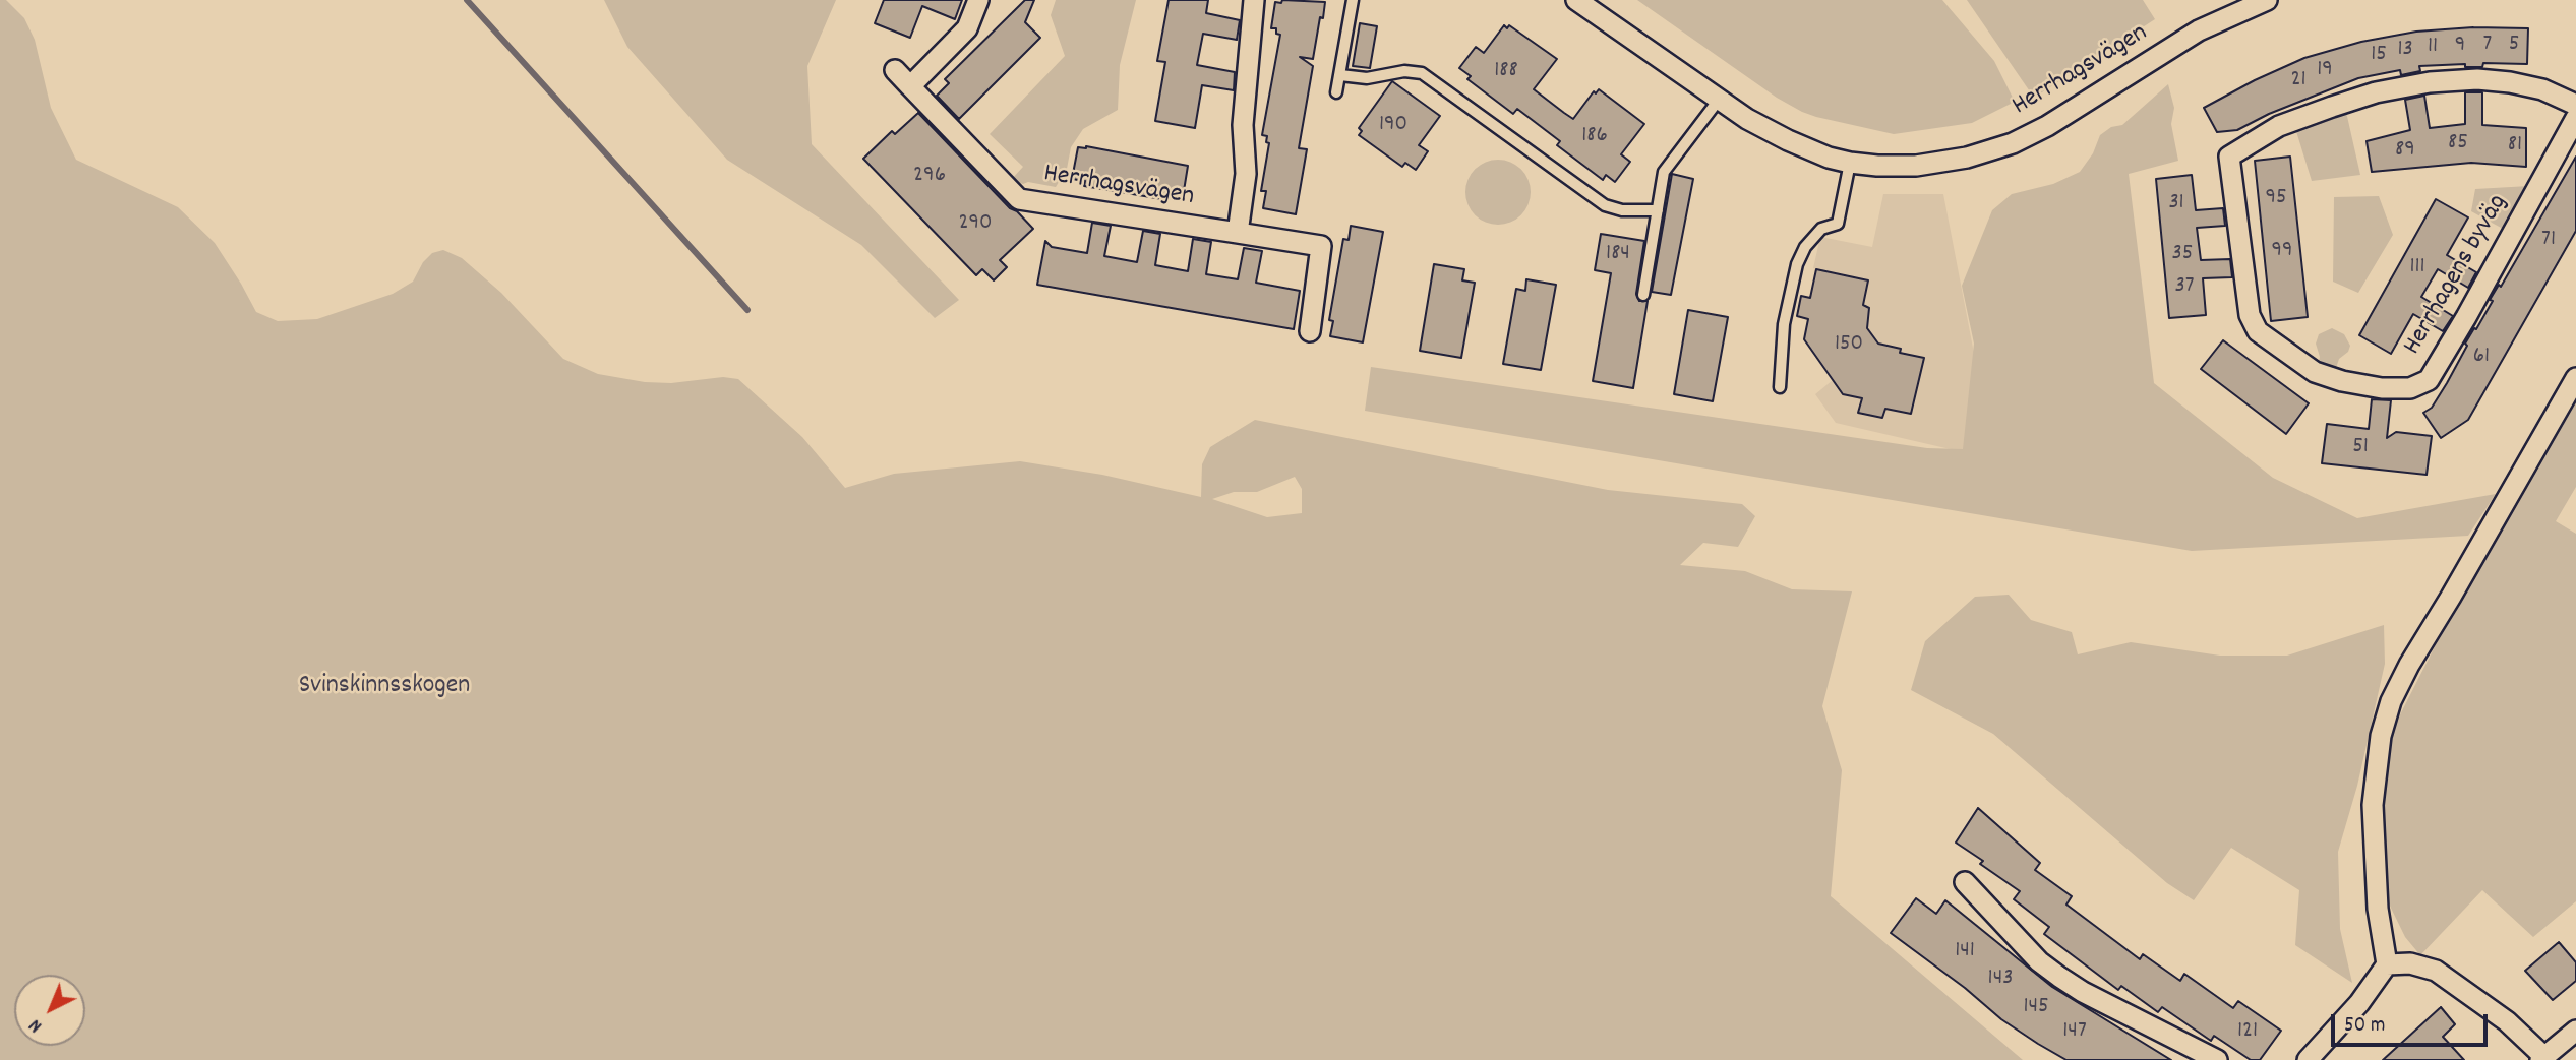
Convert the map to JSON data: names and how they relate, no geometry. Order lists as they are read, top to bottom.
{
  "streets": {
    "street": ["Herrhagsvägen", "Herrhagens byväg"]
  },
  "parks": ["Svinskinnsskogen"],
  "house_numbers": [
    "7",
    "5",
    "9",
    "11",
    "13",
    "15",
    "19",
    "188",
    "21",
    "190",
    "186",
    "85",
    "81",
    "89",
    "296",
    "95",
    "31",
    "290",
    "71",
    "99",
    "184",
    "35",
    "111",
    "37",
    "150",
    "61",
    "51",
    "141",
    "143",
    "145",
    "147",
    "121"
  ],
  "scale_bar": "50 m",
  "north": "bottom left"
}
